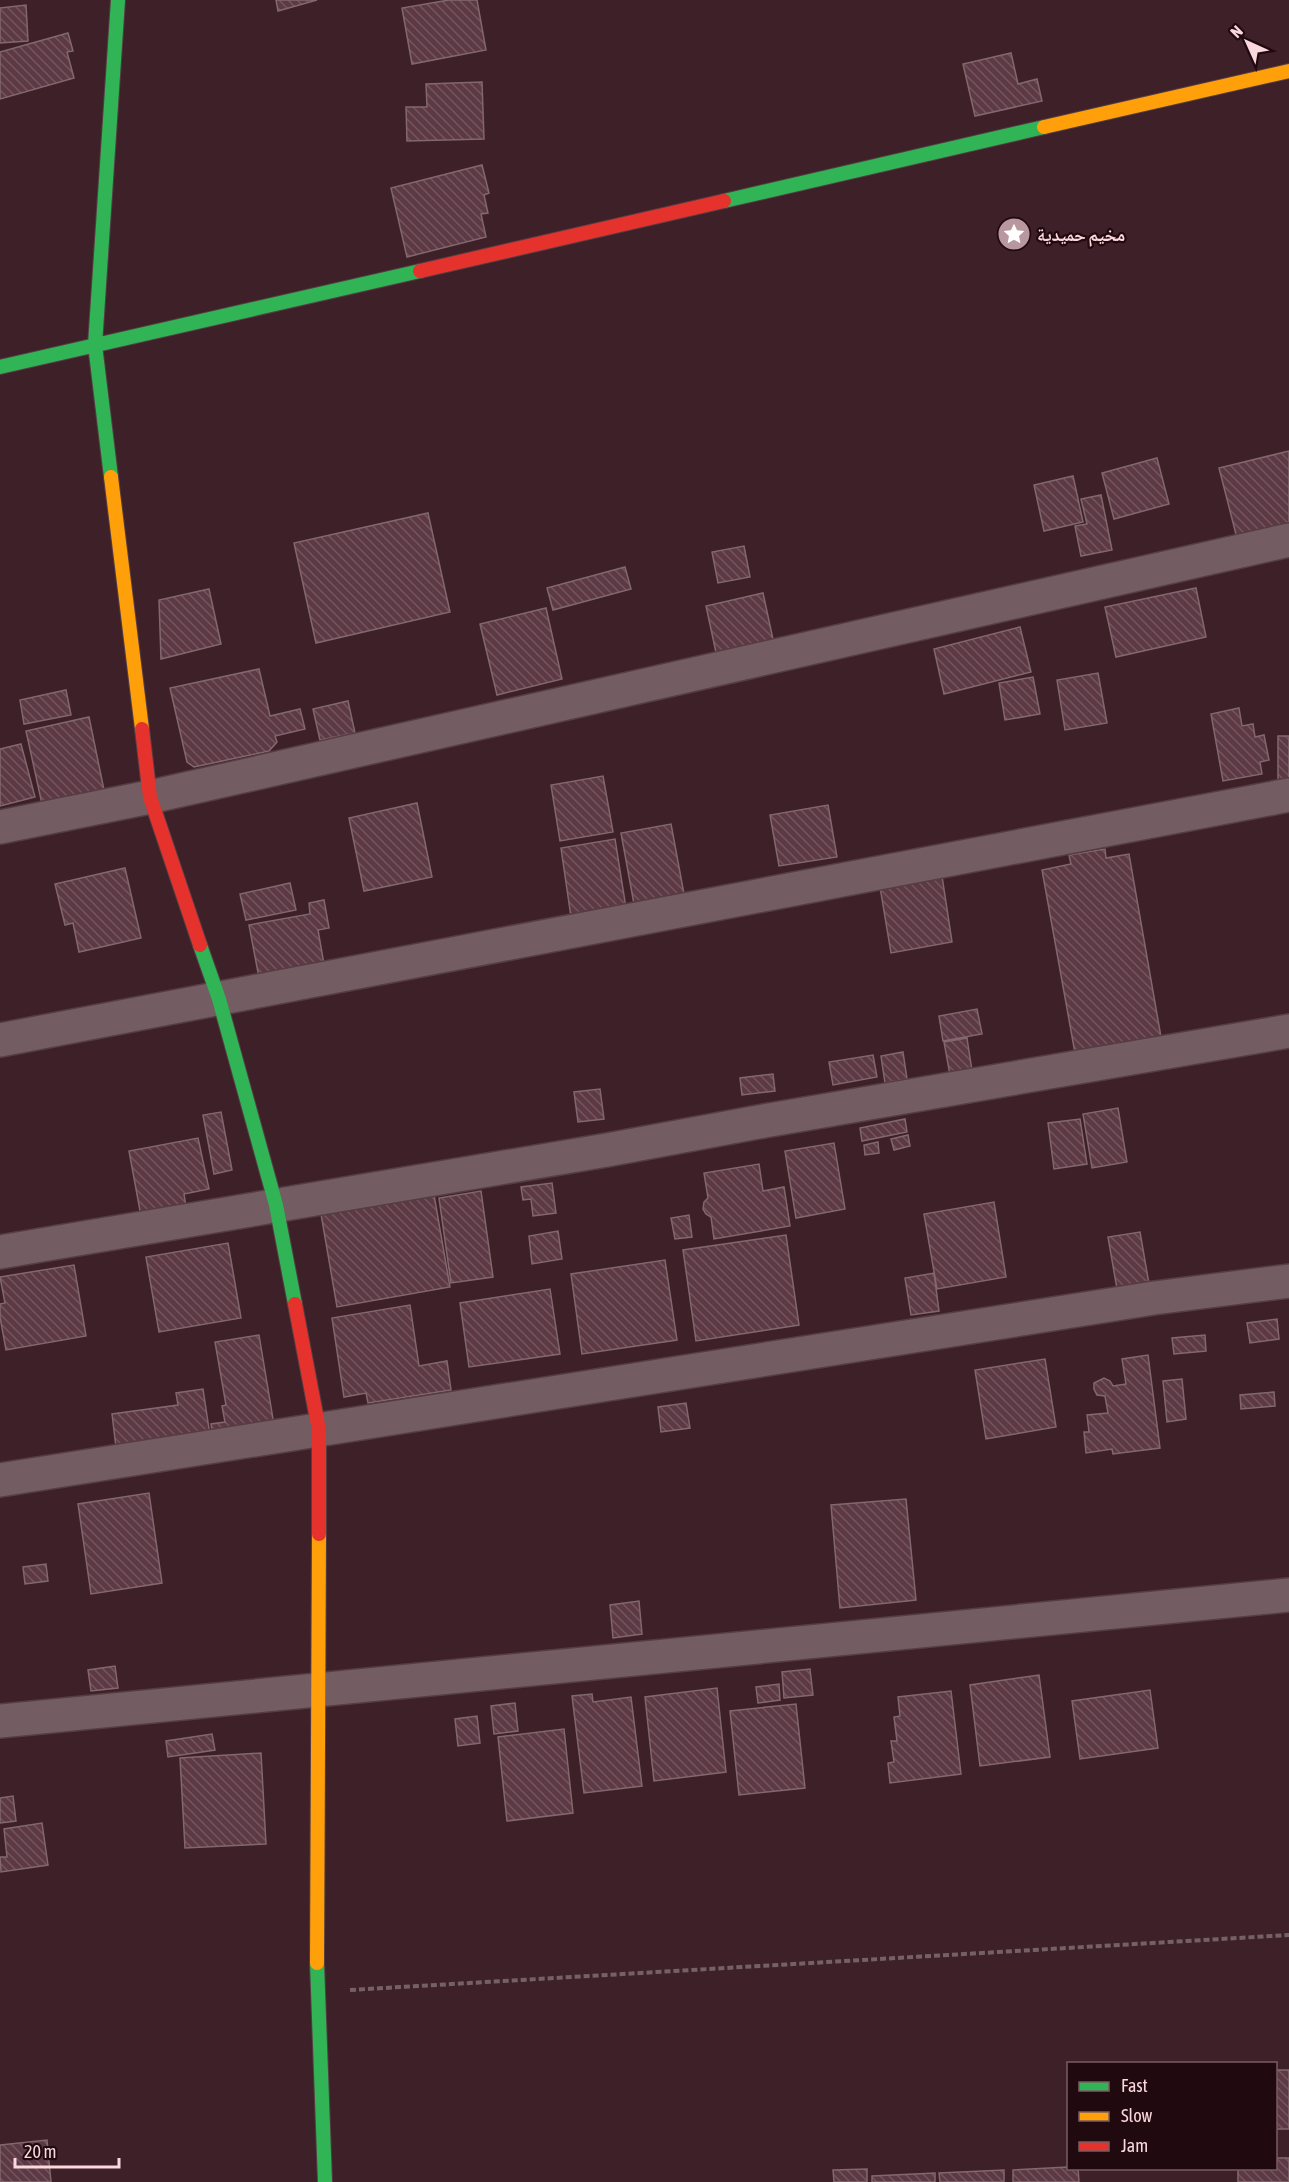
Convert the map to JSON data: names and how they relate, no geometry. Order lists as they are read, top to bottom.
{
  "places": {
    "place": ["مخيم حميدية"]
  },
  "legend": ["Fast", "Slow", "Jam"],
  "scale_bar": "20 m",
  "north": "top left"
}
